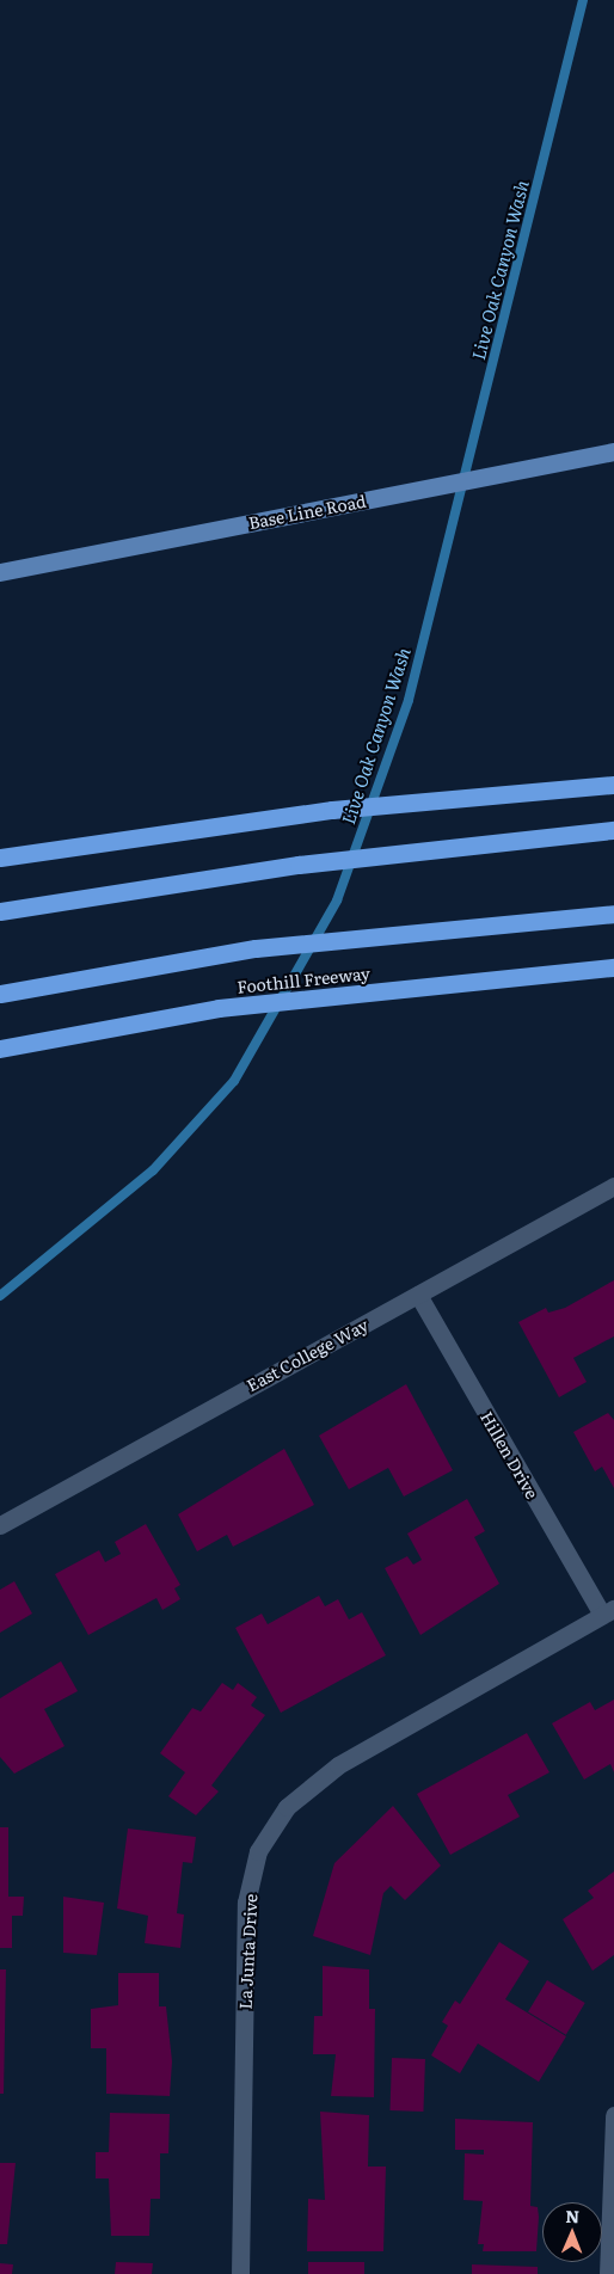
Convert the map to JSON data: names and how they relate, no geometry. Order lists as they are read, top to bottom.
{
  "streets": {
    "highway": ["Foothill Freeway"],
    "main road": ["Base Line Road"],
    "street": ["East College Way", "Hillen Drive", "La Junta Drive"]
  },
  "crossings": [
    ["East College Way", "Hillen Drive"],
    ["Hillen Drive", "La Junta Drive"]
  ],
  "water": ["Live Oak Canyon Wash"],
  "north": "top"
}
